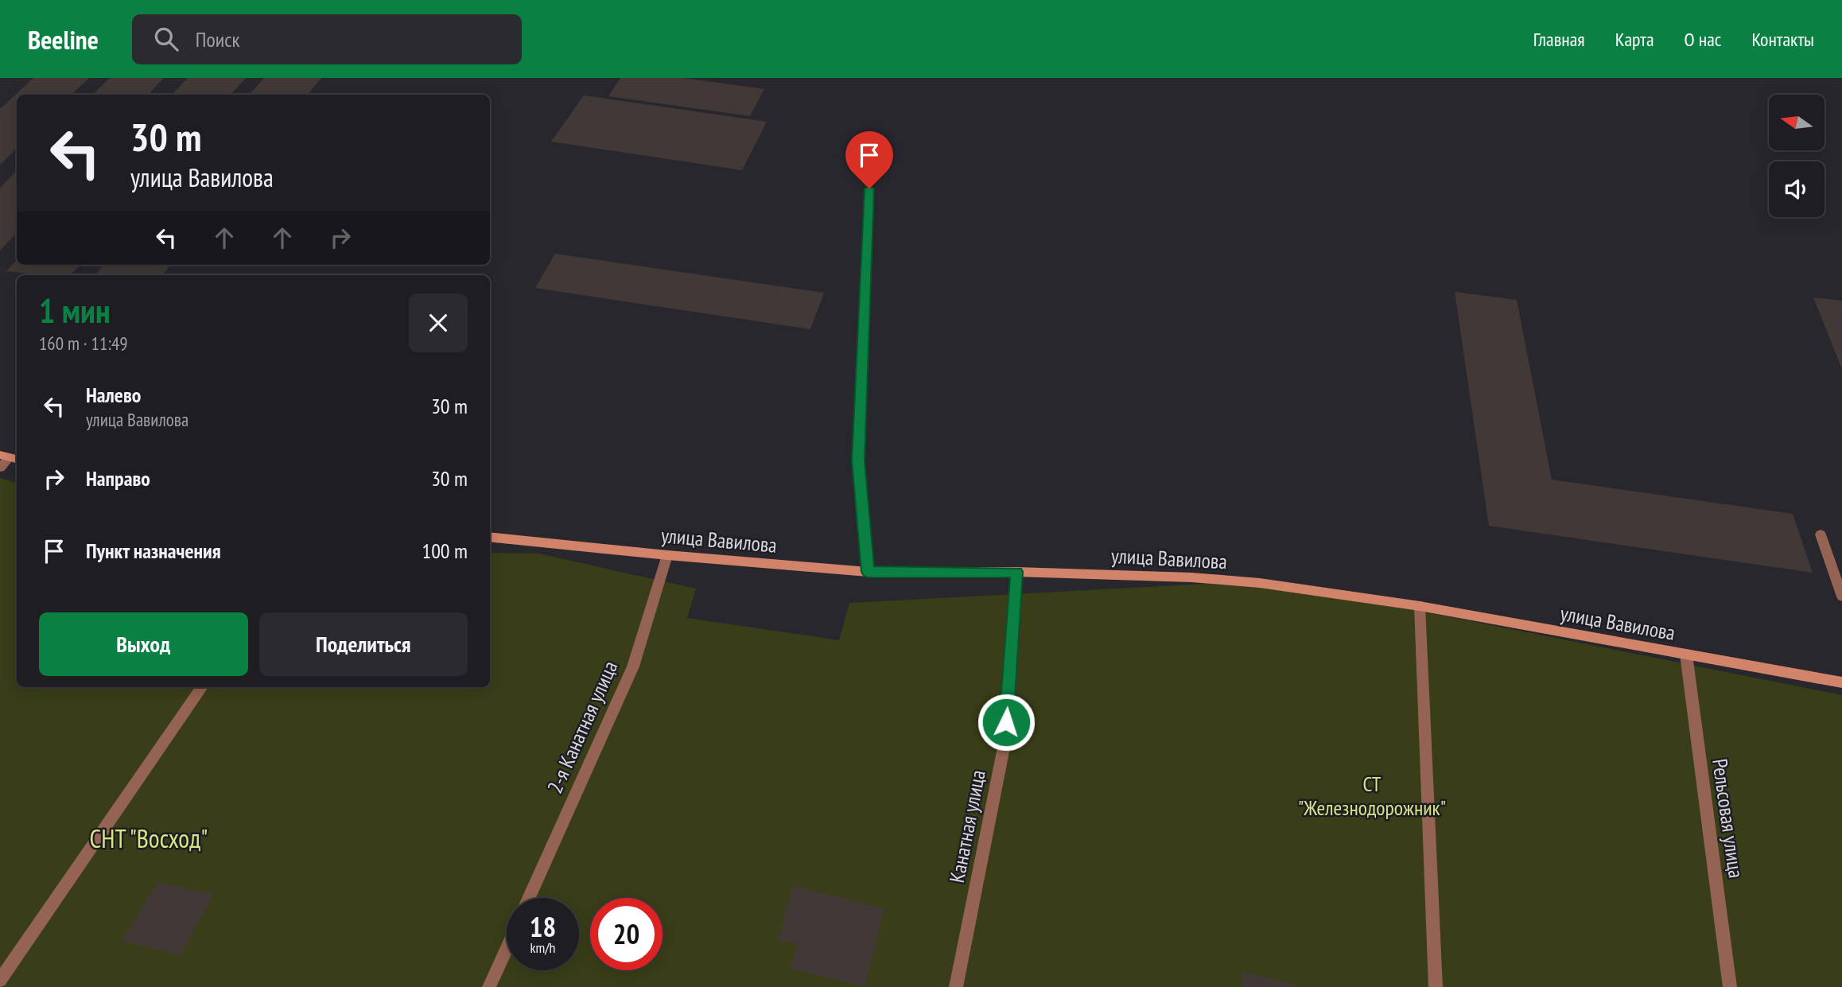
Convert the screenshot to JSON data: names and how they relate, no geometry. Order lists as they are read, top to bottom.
{
  "streets": {
    "street": [
      "улица Вавилова",
      "2-я Канатная улица",
      "Рельсовая улица",
      "Канатная улица"
    ]
  },
  "crossings": [
    ["улица Вавилова", "2-я Канатная улица"],
    ["улица Вавилова", "Рельсовая улица"],
    ["улица Вавилова", "Канатная улица"]
  ],
  "parks": ["СТ \"Железнодорожник\"", "СНТ \"Восход\""],
  "north": "left",
  "page": {
    "header": "Beeline",
    "search": "Поиск",
    "nav": [
      "Главная",
      "Карта",
      "О нас",
      "Контакты"
    ],
    "turn": ["30 m", "улица Вавилова"],
    "heading": ["1 мин", "160 m · 11:49"],
    "list": [
      {
        "name": "Налево",
        "note": "улица Вавилова",
        "value": "30 m"
      },
      {
        "name": "Направо",
        "value": "30 m"
      },
      {
        "name": "Пункт назначения",
        "value": "100 m"
      }
    ],
    "buttons": ["Выход", "Поделиться"],
    "speed": "18 km/h",
    "limit": "20"
  }
}
